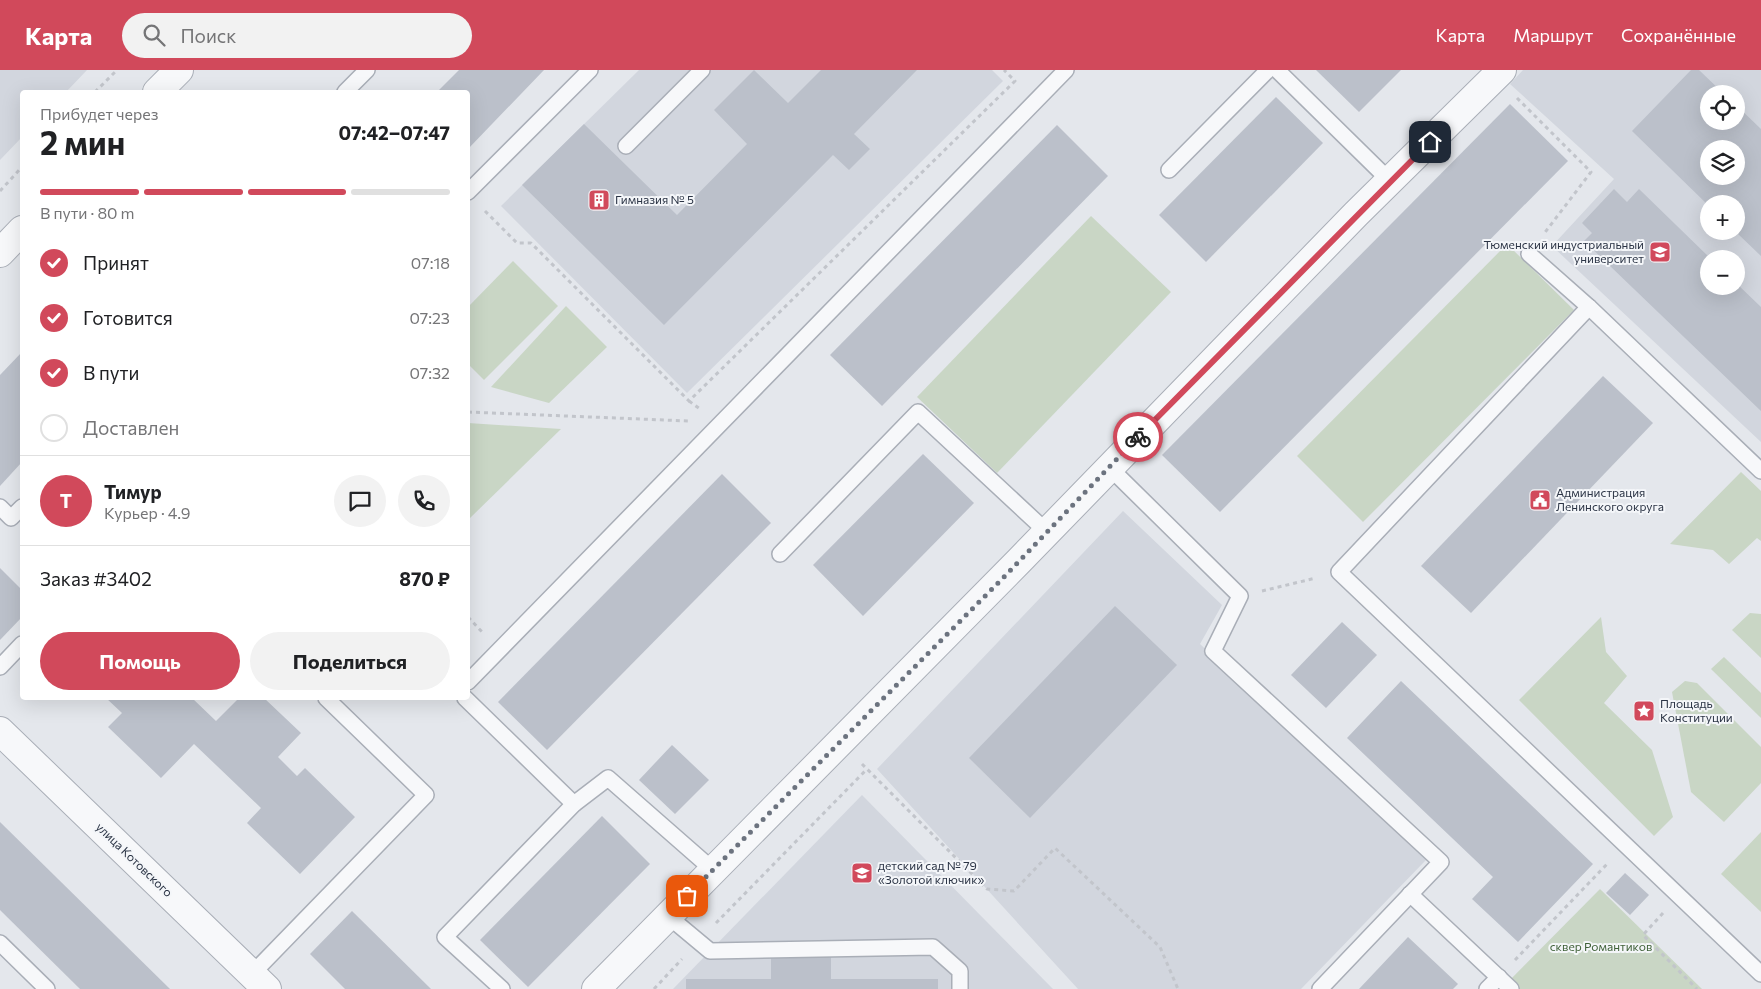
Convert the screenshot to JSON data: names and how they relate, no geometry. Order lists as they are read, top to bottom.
{
  "streets": {
    "street": ["улица Котовского"]
  },
  "parks": ["сквер Романтиков"],
  "places": {
    "building": ["Гимназия № 5"],
    "school or university": ["Тюменский индустриальный университет", "детский сад № 79 «Золотой ключик»"],
    "public building": ["Администрация Ленинского округа"],
    "place": ["Площадь Конституции"]
  },
  "page": {
    "header": "Карта",
    "search": "Поиск",
    "nav": ["Карта", "Маршрут", "Сохранённые"],
    "map_buttons": ["+", "−"],
    "heading": ["2 мин", "Прибудет через", "07:42–07:47"],
    "panel": [
      "Тимур",
      "Курьер · 4.9",
      "Заказ #3402",
      "870 ₽"
    ],
    "bar": "В пути · 80 m",
    "list": [
      ["Принят", "07:18"],
      ["Готовится", "07:23"],
      ["В пути", "07:32"],
      "Доставлен"
    ],
    "round": "Т",
    "buttons": ["Помощь", "Поделиться"]
  }
}
